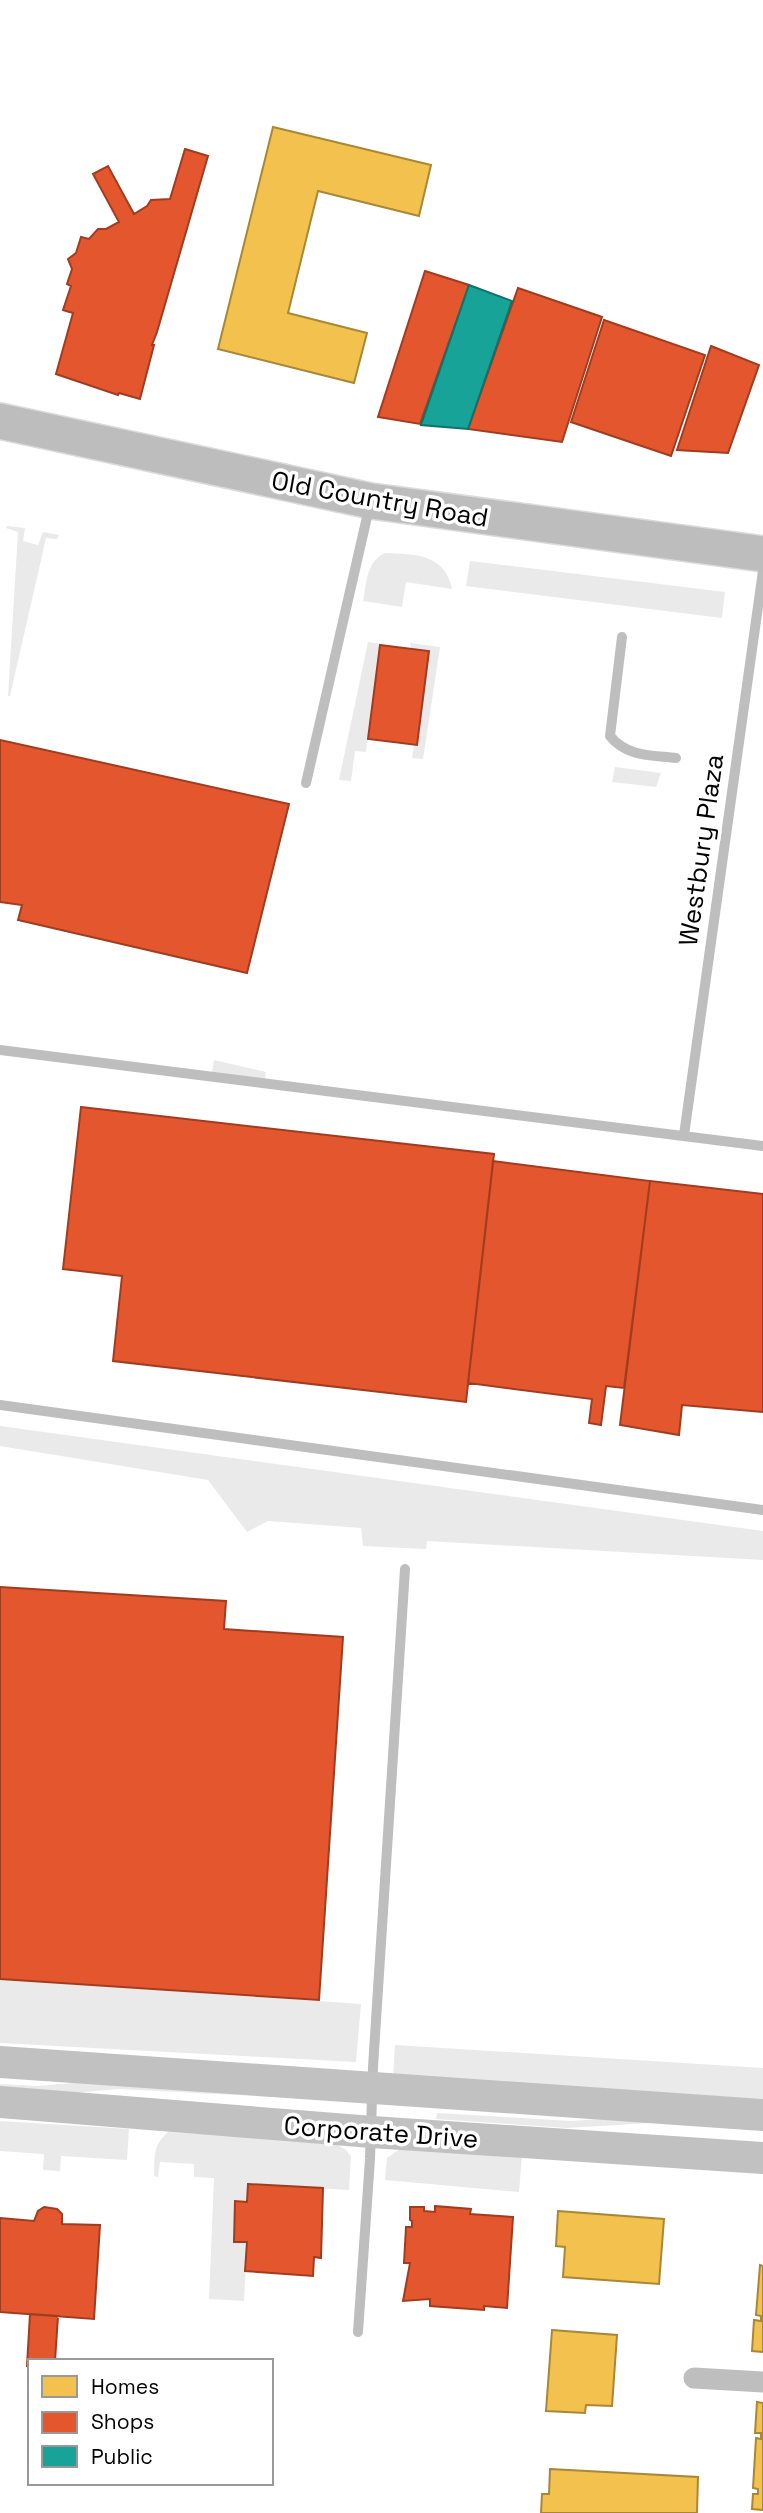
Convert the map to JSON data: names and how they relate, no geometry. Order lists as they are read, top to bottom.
{
  "streets": {
    "main road": ["Old Country Road", "Corporate Drive"],
    "lane": ["Westbury Plaza"]
  },
  "legend": ["Homes", "Shops", "Public"]
}
